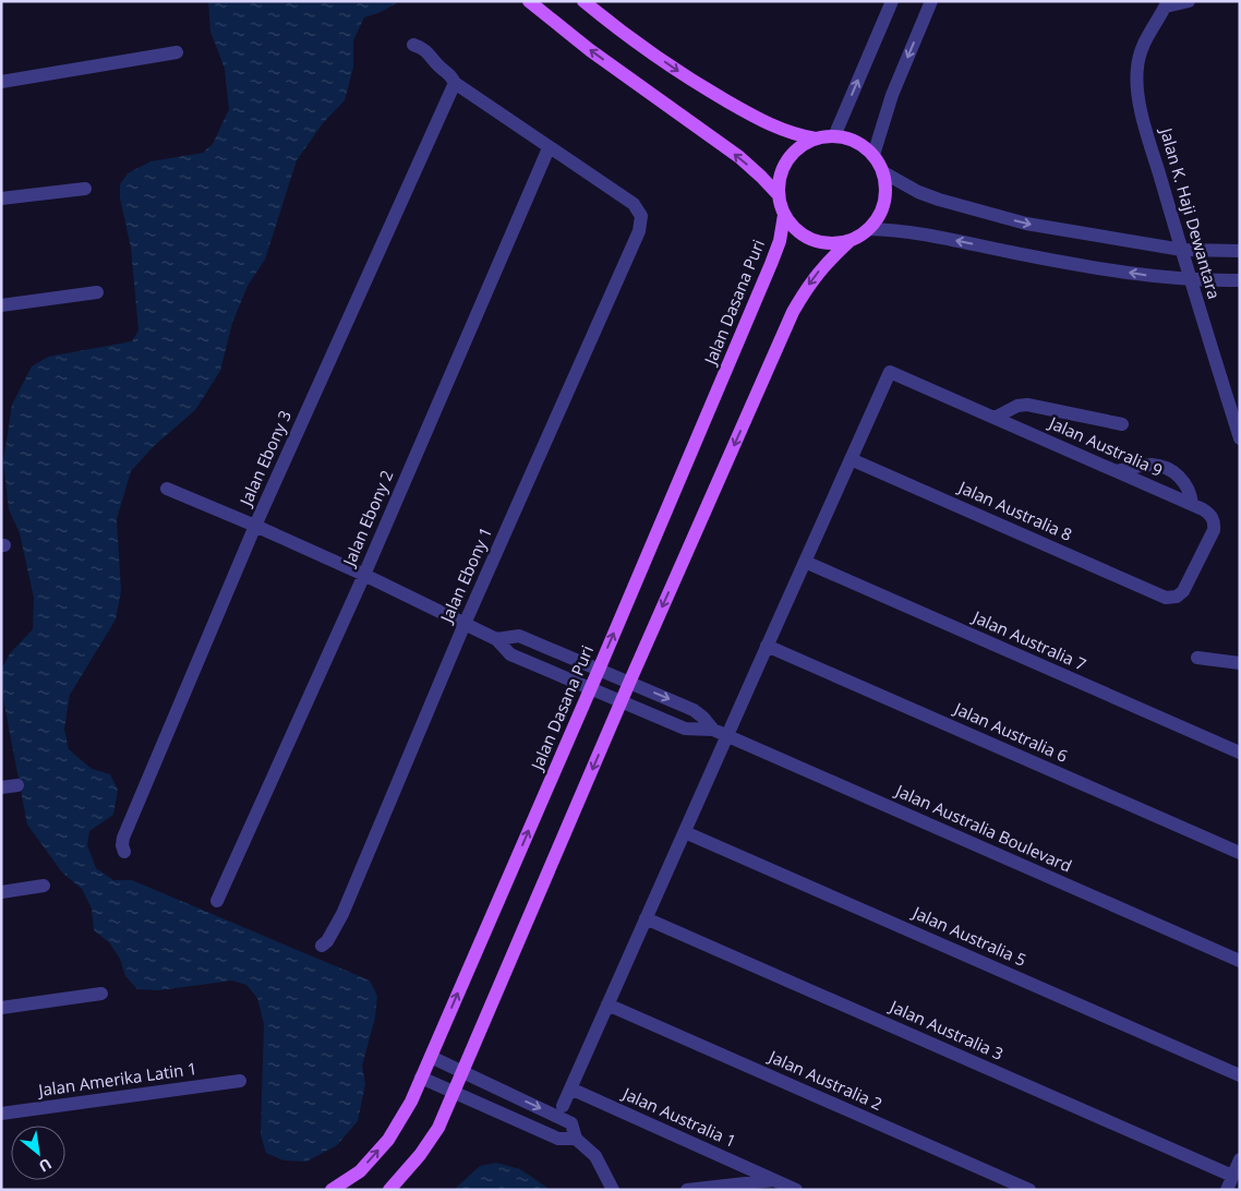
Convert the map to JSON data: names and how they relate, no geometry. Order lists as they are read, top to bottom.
{
  "streets": {
    "main road": ["Jalan Dasana Puri"],
    "street": [
      "Jalan K. Haji Dewantara",
      "Jalan Australia 9",
      "Jalan Ebony 3",
      "Jalan Australia 8",
      "Jalan Ebony 2",
      "Jalan Ebony 1",
      "Jalan Australia 7",
      "Jalan Australia 6",
      "Jalan Australia Boulevard",
      "Jalan Australia 5",
      "Jalan Australia 3",
      "Jalan Amerika Latin 1",
      "Jalan Australia 2",
      "Jalan Australia 1"
    ]
  },
  "crossings": [
    ["Jalan Australia 9", "Jalan Australia 8"],
    ["Jalan Ebony 2", "Jalan Ebony 1"]
  ],
  "north": "bottom right"
}
